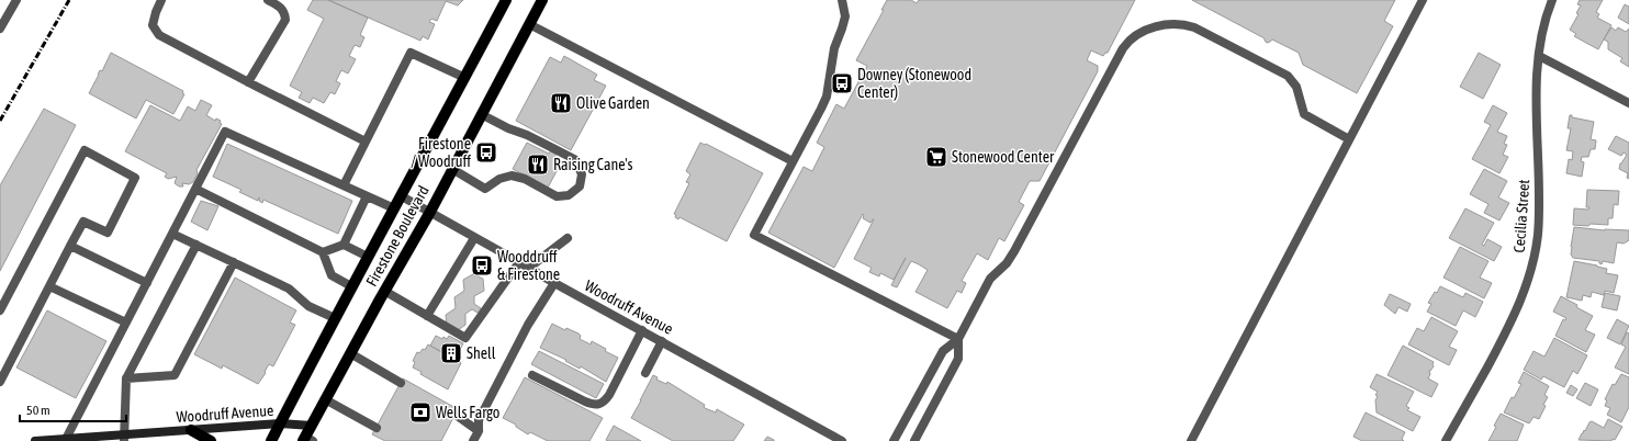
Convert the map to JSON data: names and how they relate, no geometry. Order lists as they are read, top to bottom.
{
  "streets": {
    "main road": ["Firestone Boulevard", "Woodruff Avenue"],
    "street": ["Cecilia Street"]
  },
  "crossings": [
    ["Firestone Boulevard", "Woodruff Avenue"]
  ],
  "places": {
    "bus stop": ["Downey (Stonewood Center)", "Firestone / Woodruff", "Wooddruff & Firestone"],
    "restaurant": ["Olive Garden", "Raising Cane's"],
    "supermarket": ["Stonewood Center"],
    "building": ["Shell"],
    "bank": ["Wells Fargo"]
  },
  "scale_bar": "50 m"
}
